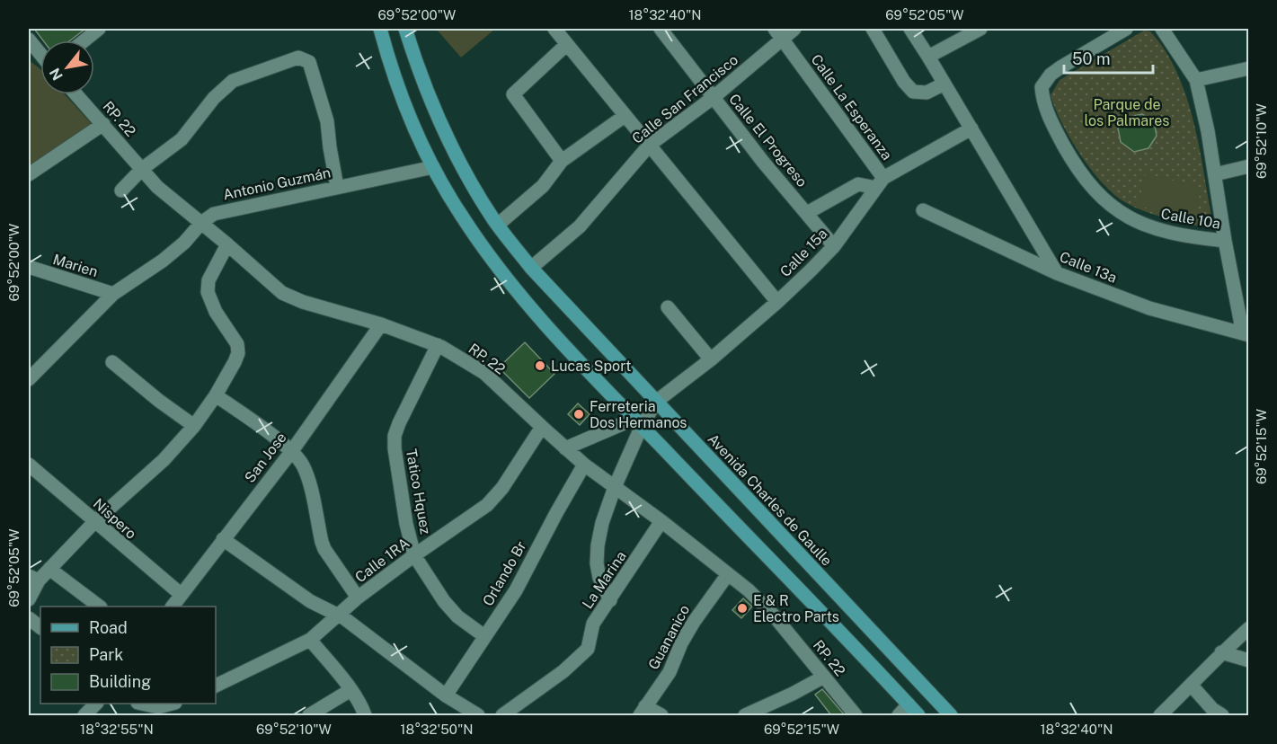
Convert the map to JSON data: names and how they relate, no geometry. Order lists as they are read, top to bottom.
{
  "streets": {
    "main road": ["Avenida Charles de Gaulle"],
    "street": [
      "Calle San Francisco",
      "Calle La Esperanza",
      "RP. 22",
      "Calle El Progreso",
      "Antonio Guzmán",
      "Calle 10a",
      "Calle 15a",
      "Marien",
      "Calle 13a",
      "San Jose",
      "Tatico Hquez",
      "Nispero",
      "Calle 1RA",
      "Orlando Br",
      "La Marina",
      "Guananico"
    ]
  },
  "crossings": [
    ["Calle San Francisco", "Calle La Esperanza"],
    ["Calle San Francisco", "Calle El Progreso"],
    ["Calle San Francisco", "Avenida Charles de Gaulle"],
    ["Calle La Esperanza", "Calle 15a"],
    ["RP. 22", "Antonio Guzmán"],
    ["RP. 22", "San Jose"],
    ["RP. 22", "Tatico Hquez"],
    ["RP. 22", "Calle 1RA"],
    ["RP. 22", "Orlando Br"],
    ["RP. 22", "La Marina"],
    ["RP. 22", "Guananico"],
    ["Calle El Progreso", "Calle 15a"],
    ["Antonio Guzmán", "Marien"],
    ["Calle 15a", "Avenida Charles de Gaulle"],
    ["San Jose", "Nispero"],
    ["Tatico Hquez", "Calle 1RA"],
    ["Tatico Hquez", "Orlando Br"]
  ],
  "parks": ["Parque de los Palmares"],
  "places": ["Lucas Sport", "Ferreteria Dos Hermanos", "E & R Electro Parts"],
  "legend": ["Road", "Park", "Building"],
  "scale_bar": "50 m",
  "north": "bottom left",
  "coordinates": [
    "69°52'00\"W",
    "18°32'40\"N",
    "69°52'05\"W",
    "69°52'10\"W",
    "69°52'15\"W",
    "18°32'55\"N",
    "18°32'50\"N"
  ]
}
